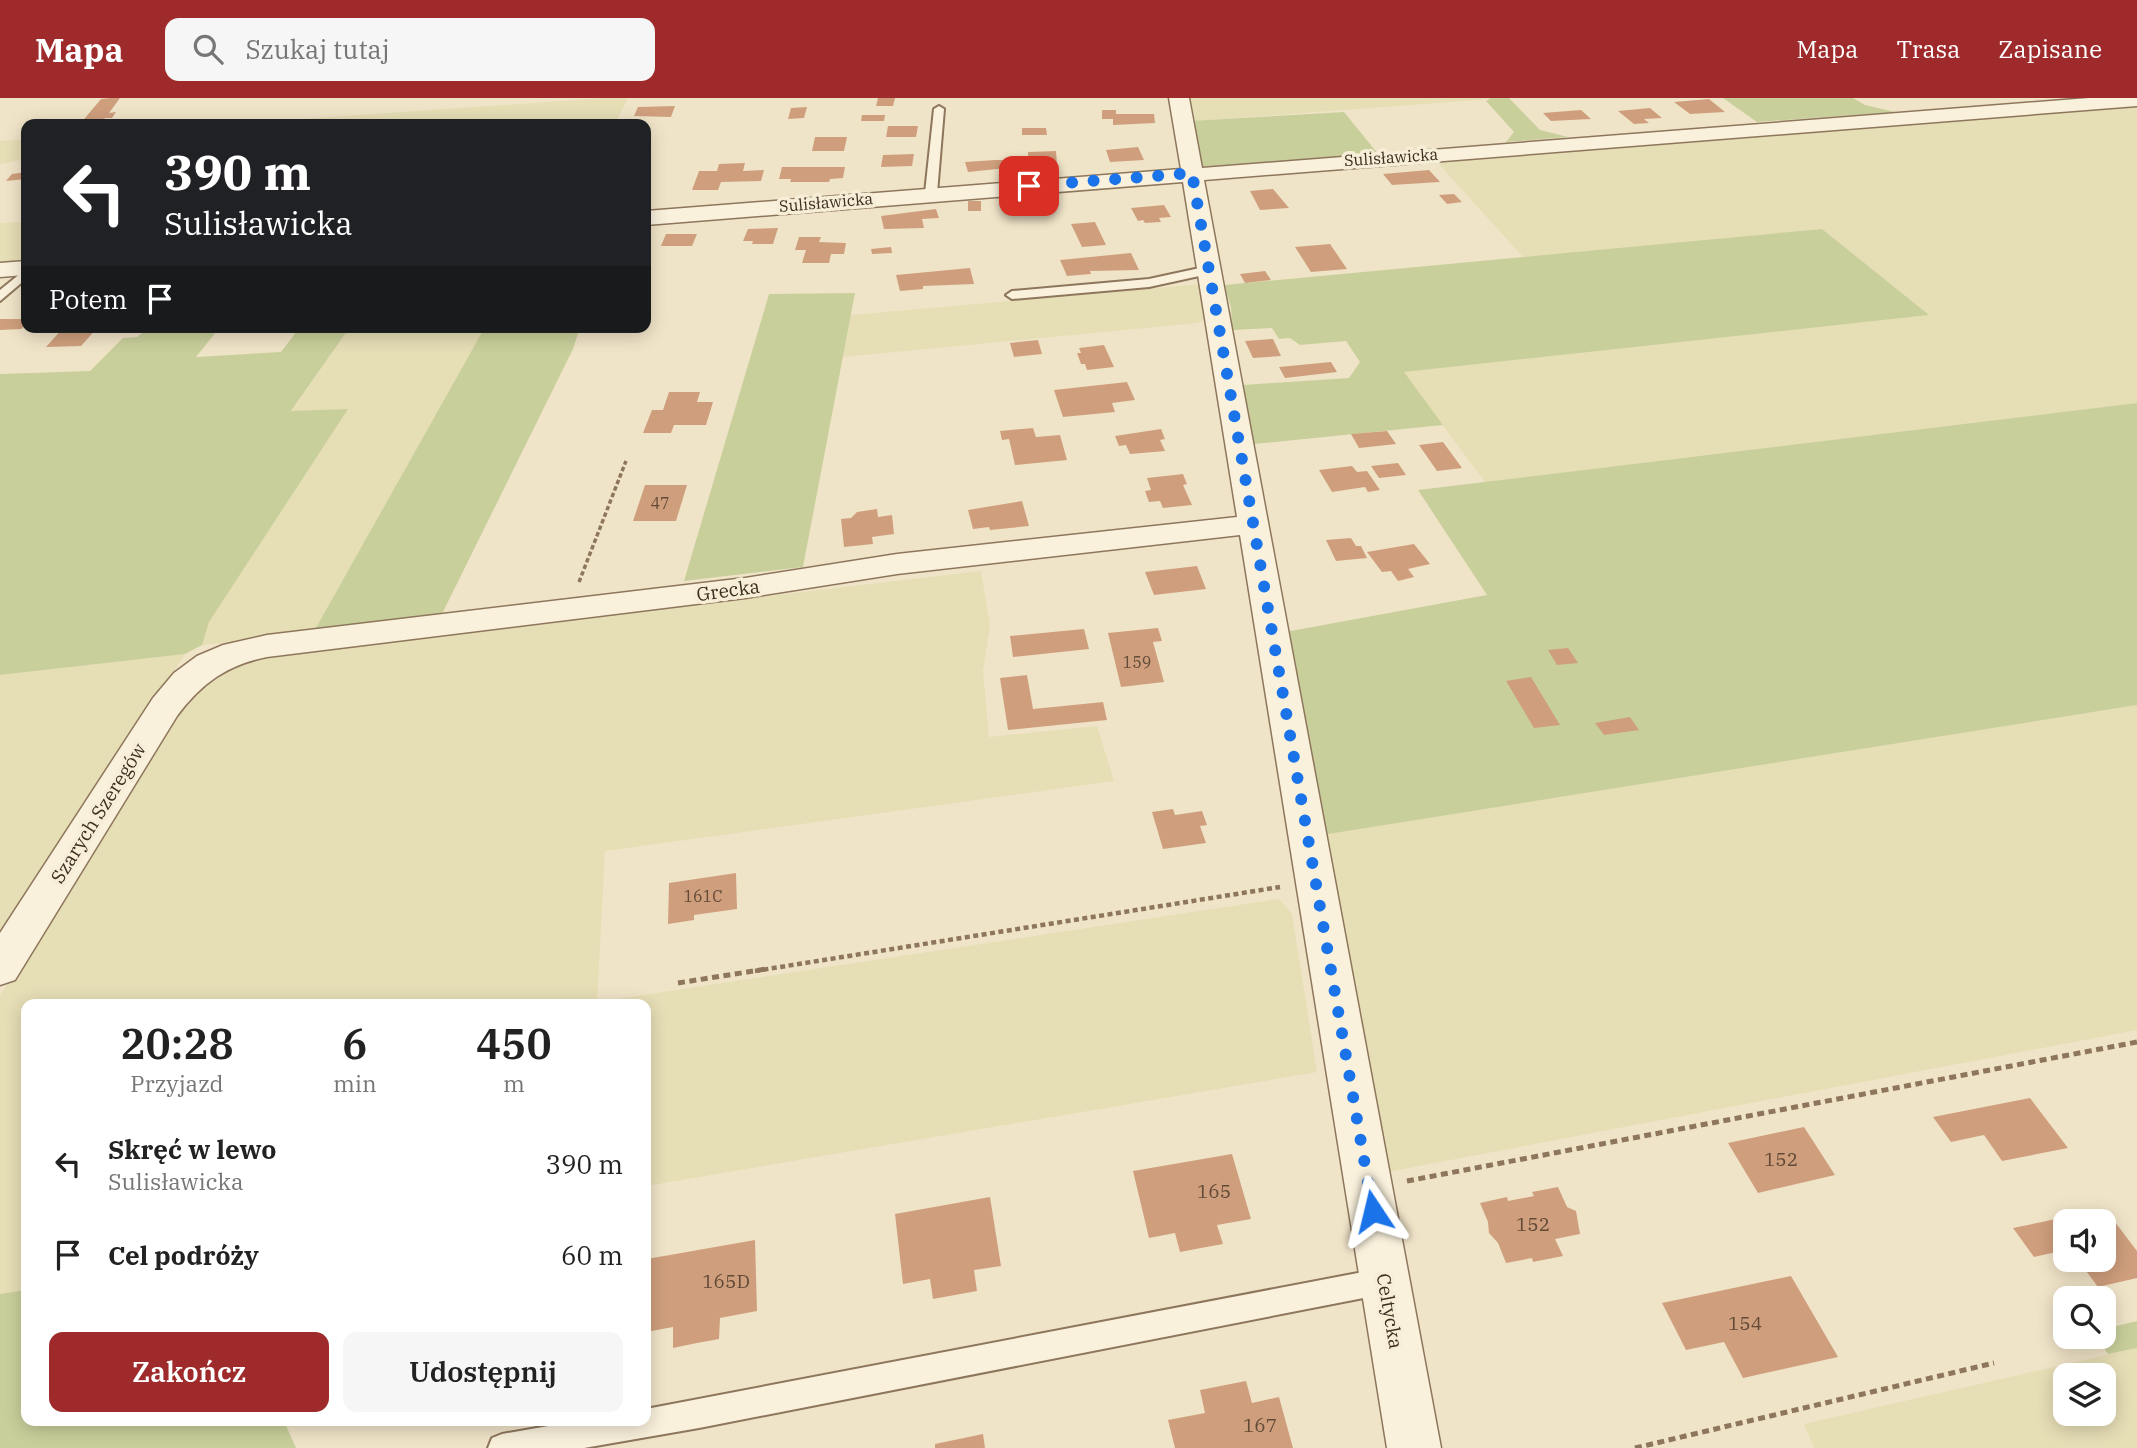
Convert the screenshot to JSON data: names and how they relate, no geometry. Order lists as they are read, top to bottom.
{
  "streets": {
    "street": [
      "Sulisławicka",
      "Grecka",
      "Szarych Szeregów",
      "Celtycka"
    ]
  },
  "crossings": [
    ["Sulisławicka", "Celtycka"],
    ["Grecka", "Szarych Szeregów"],
    ["Grecka", "Celtycka"]
  ],
  "house_numbers": [
    "47",
    "159",
    "161C",
    "152",
    "165",
    "152",
    "165D",
    "154",
    "167"
  ],
  "page": {
    "header": "Mapa",
    "search": "Szukaj tutaj",
    "nav": ["Mapa", "Trasa", "Zapisane"],
    "turn": ["390 m", "Sulisławicka"],
    "then": "Potem",
    "eta": [
      "20:28",
      "Przyjazd",
      "6",
      "min",
      "450",
      "m"
    ],
    "list": [
      {
        "name": "Skręć w lewo",
        "note": "Sulisławicka",
        "value": "390 m"
      },
      {
        "name": "Cel podróży",
        "value": "60 m"
      }
    ],
    "buttons": ["Zakończ", "Udostępnij"]
  }
}
